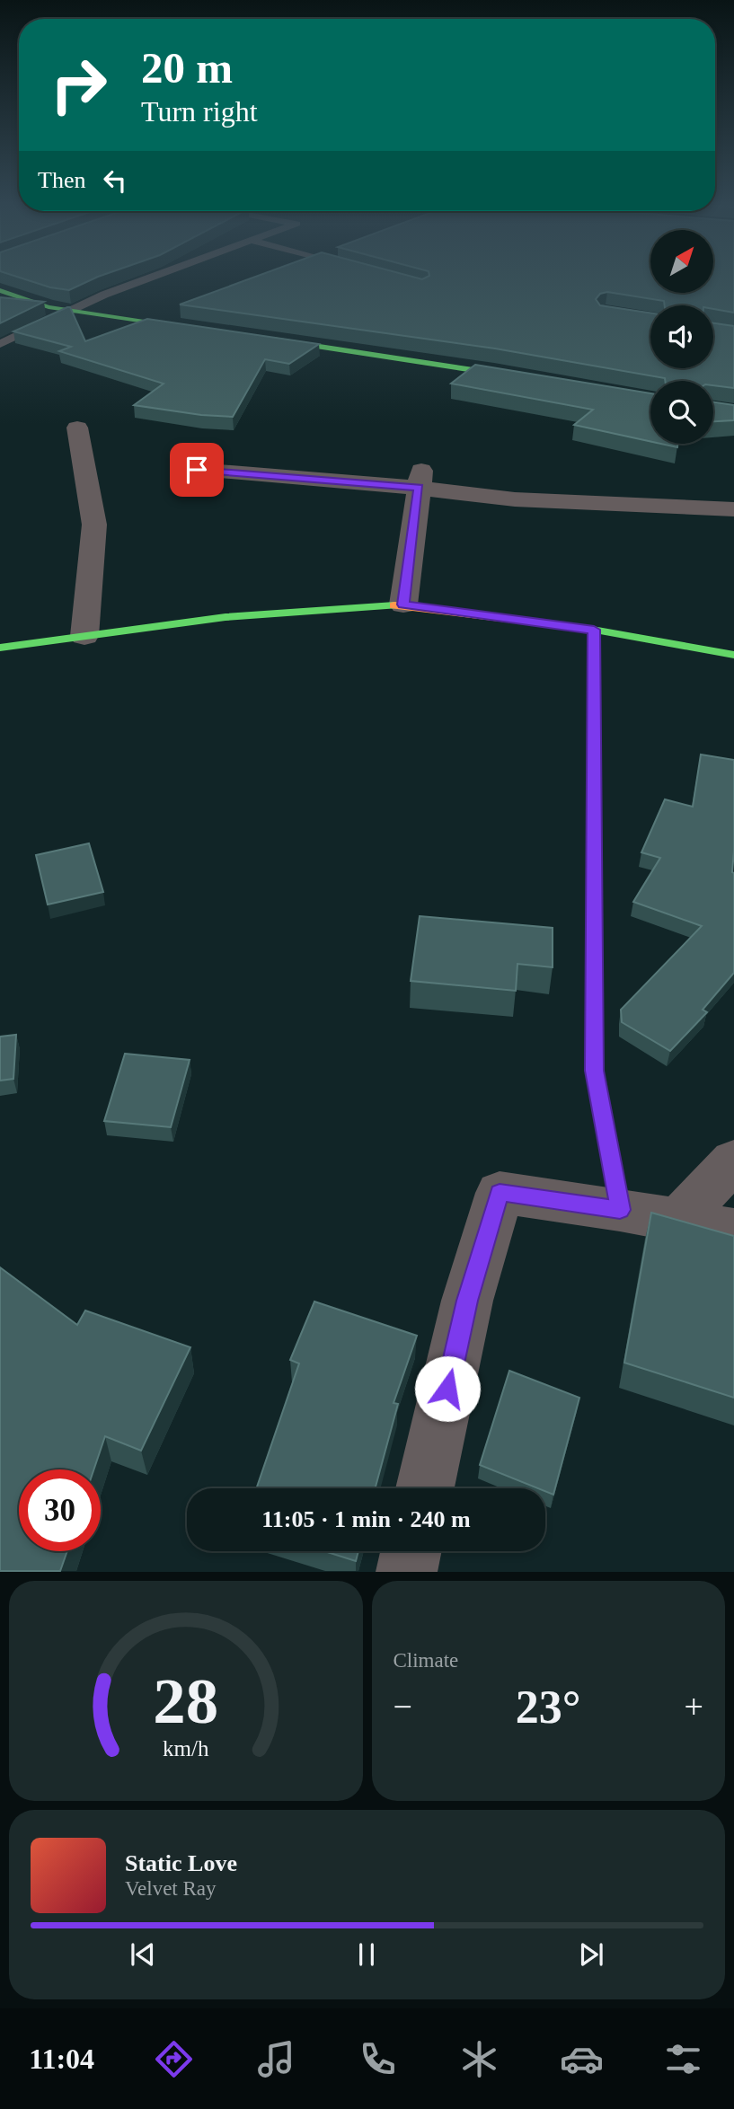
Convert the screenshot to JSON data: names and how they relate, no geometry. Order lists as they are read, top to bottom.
{
  "north": "top right",
  "page": {
    "turn": ["20 m", "Turn right"],
    "then": "Then",
    "limit": "30",
    "trip": "11:05 · 1 min · 240 m",
    "tile": "Climate",
    "heat": ["−", "23°", "+"],
    "song": ["Static Love", "Velvet Ray"],
    "tabs": "11:04",
    "gauge": ["28", "km/h"]
  }
}
